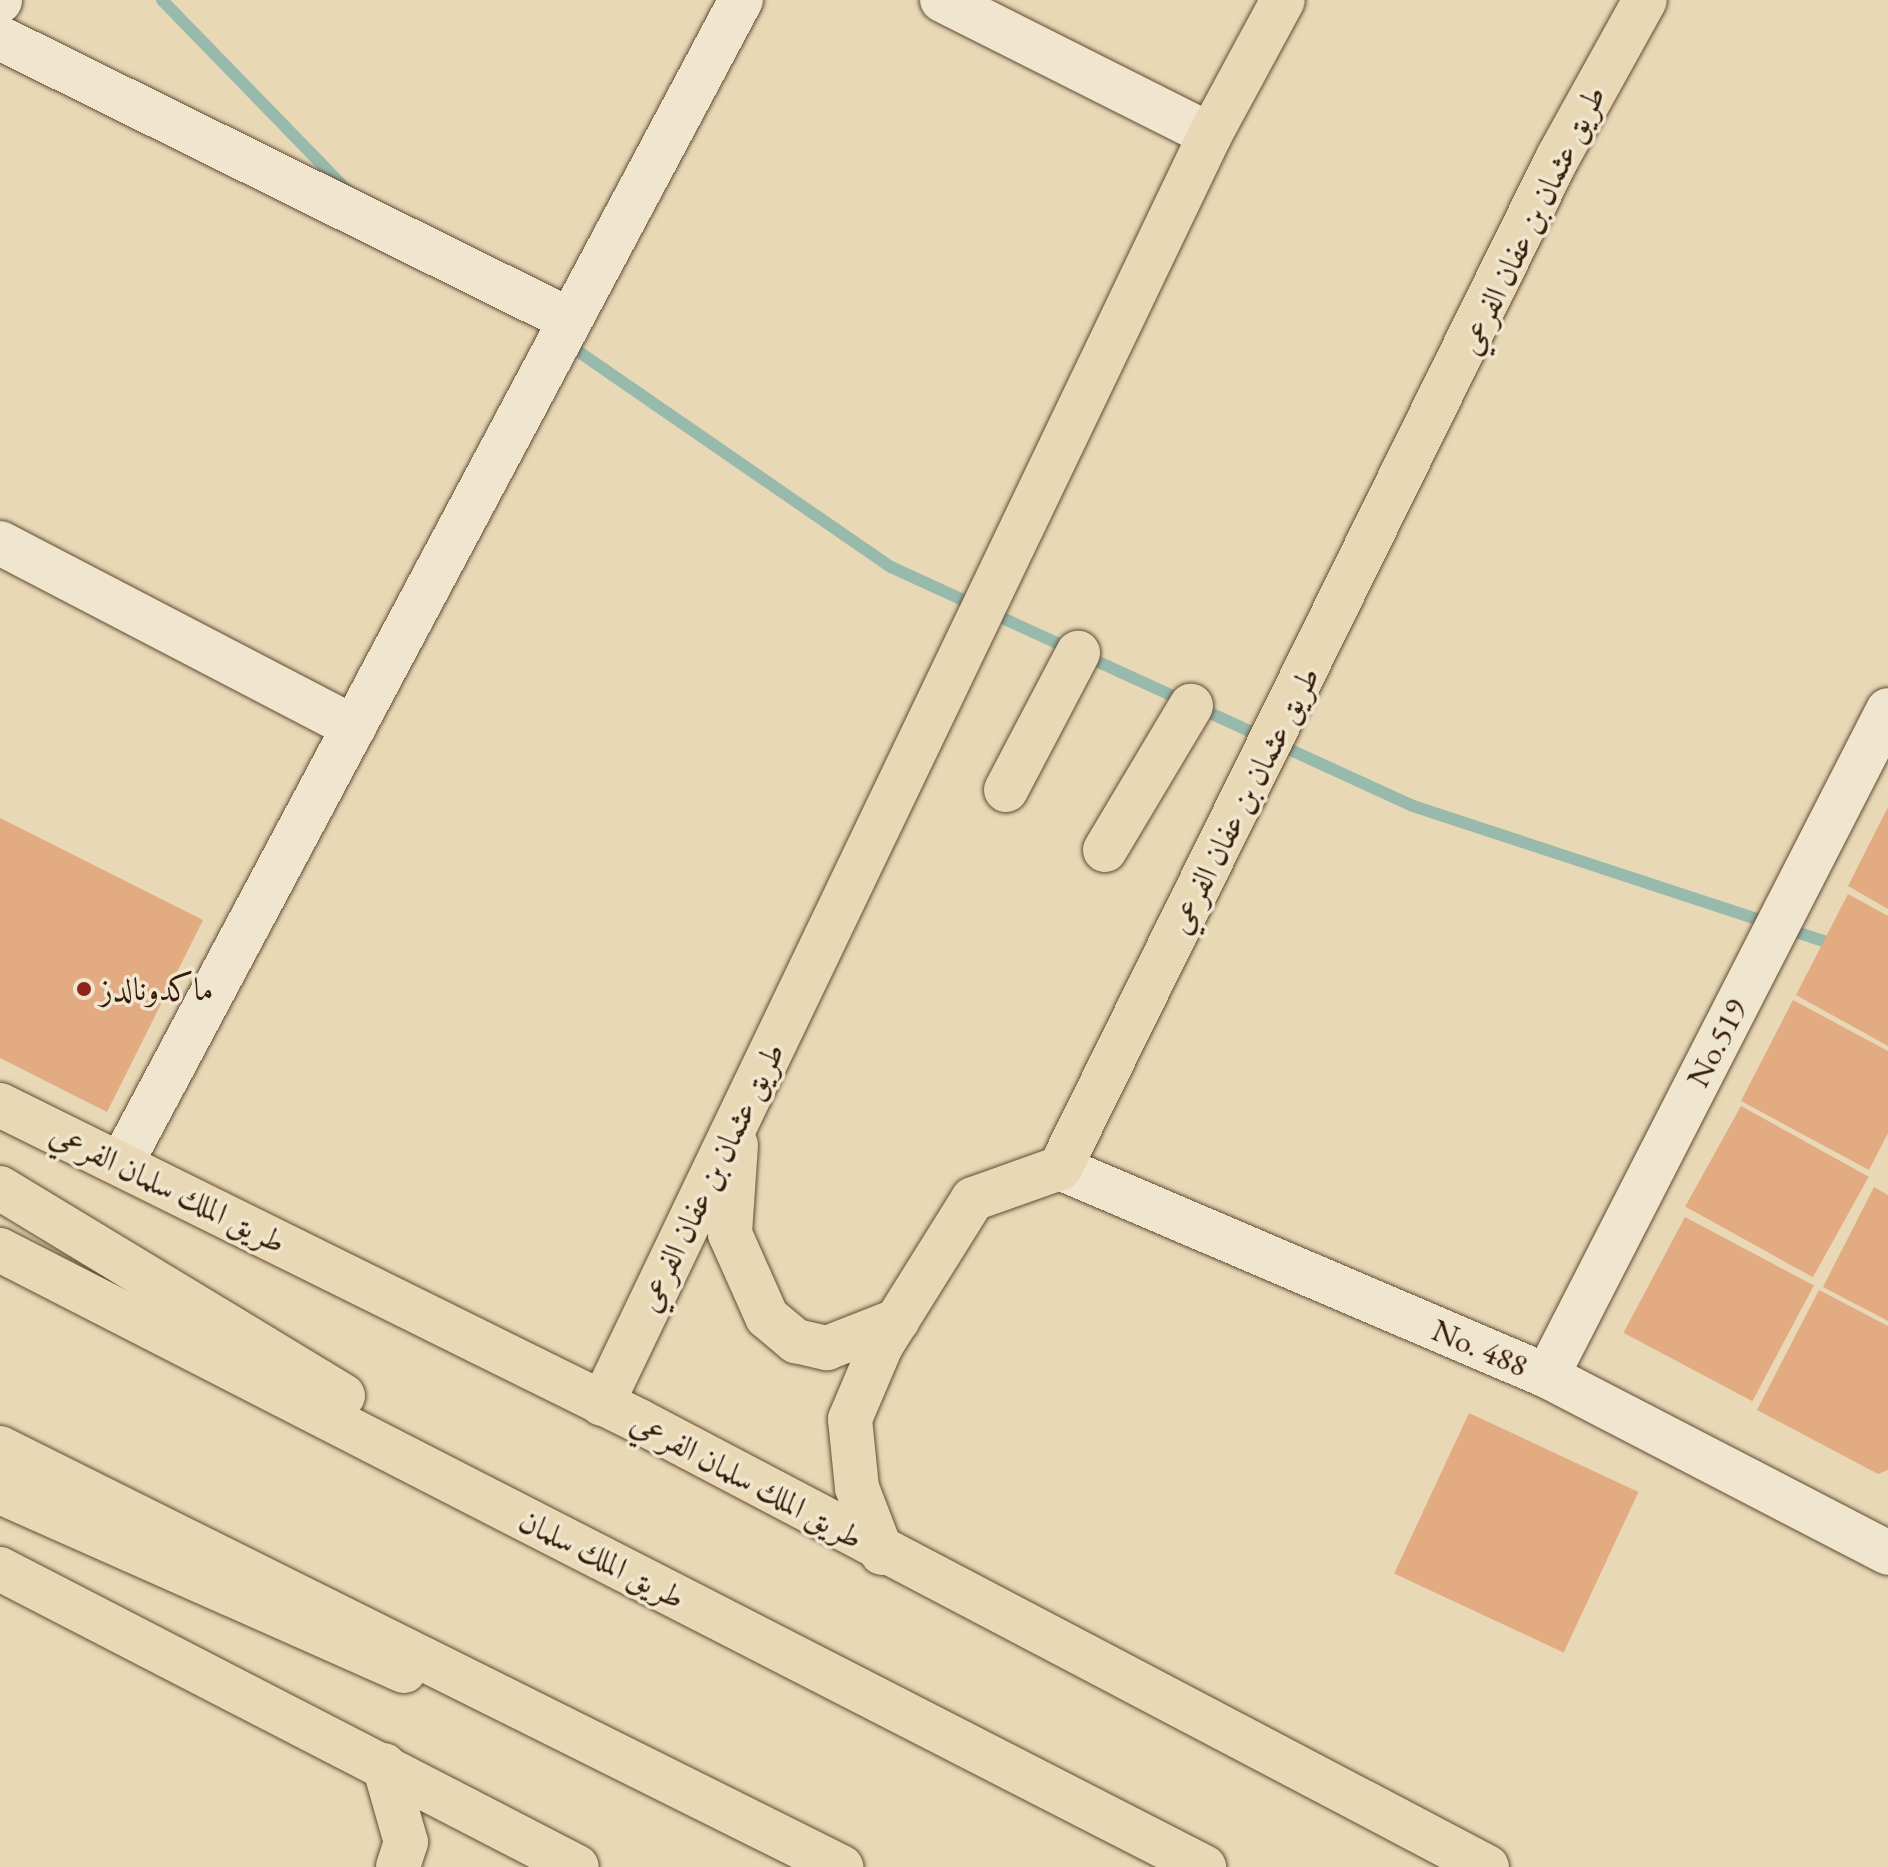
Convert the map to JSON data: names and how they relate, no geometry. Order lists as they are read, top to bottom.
{
  "streets": {
    "main road": ["طريق عثمان بن عفان الفرعي", "طريق الملك سلمان الفرعي", "طريق الملك سلمان"],
    "street": ["No.519", "No. 488"]
  },
  "crossings": [
    ["طريق عثمان بن عفان الفرعي", "طريق الملك سلمان الفرعي"],
    ["طريق عثمان بن عفان الفرعي", "No. 488"],
    ["No.519", "No. 488"]
  ],
  "places": ["ماكدونالدز"]
}
